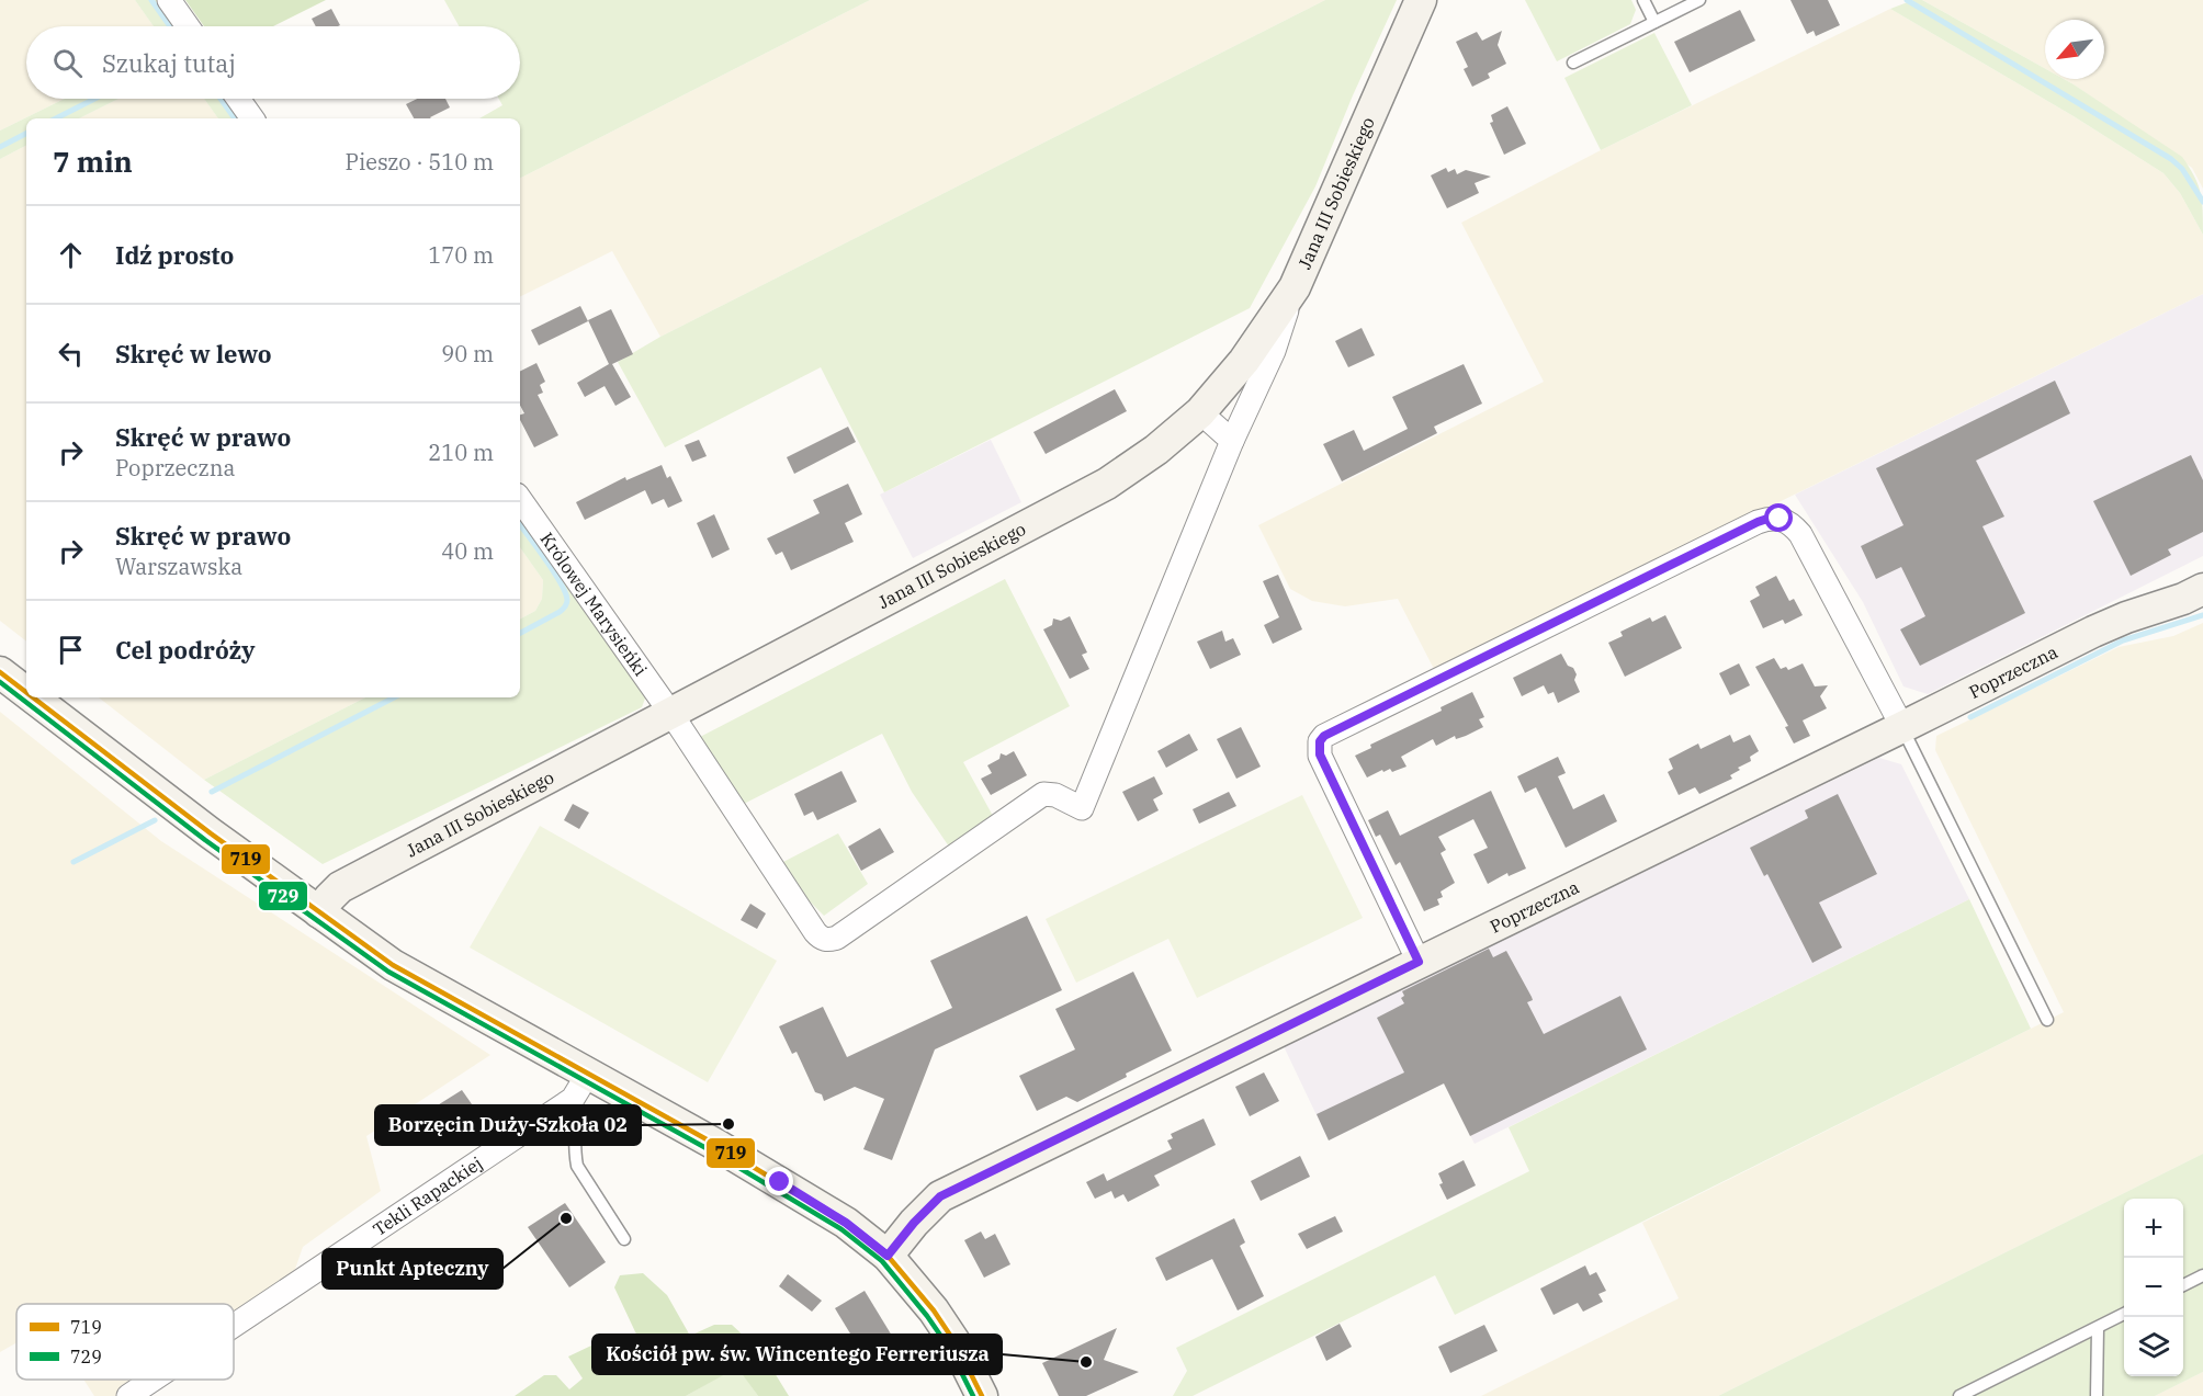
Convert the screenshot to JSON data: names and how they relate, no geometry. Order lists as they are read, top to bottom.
{
  "streets": {
    "main road": ["Jana III Sobieskiego", "Poprzeczna"],
    "street": ["Królowej Marysieńki", "Tekli Rapackiej"]
  },
  "crossings": [
    ["Jana III Sobieskiego", "Królowej Marysieńki"]
  ],
  "places": ["Borzęcin Duży-Szkoła 02", "Punkt Apteczny", "Kościół pw. św. Wincentego Ferreriusza"],
  "lines": ["transit line 719", "transit line 729"],
  "legend": ["719", "729"],
  "north": "bottom left",
  "page": {
    "search": "Szukaj tutaj",
    "heading": ["7 min", "Pieszo · 510 m"],
    "list": [
      ["Idź prosto", "170 m"],
      ["Skręć w lewo", "90 m"],
      ["Skręć w prawo", "Poprzeczna", "210 m"],
      ["Skręć w prawo", "Warszawska", "40 m"],
      "Cel podróży"
    ],
    "map_buttons": ["+", "−"]
  }
}
